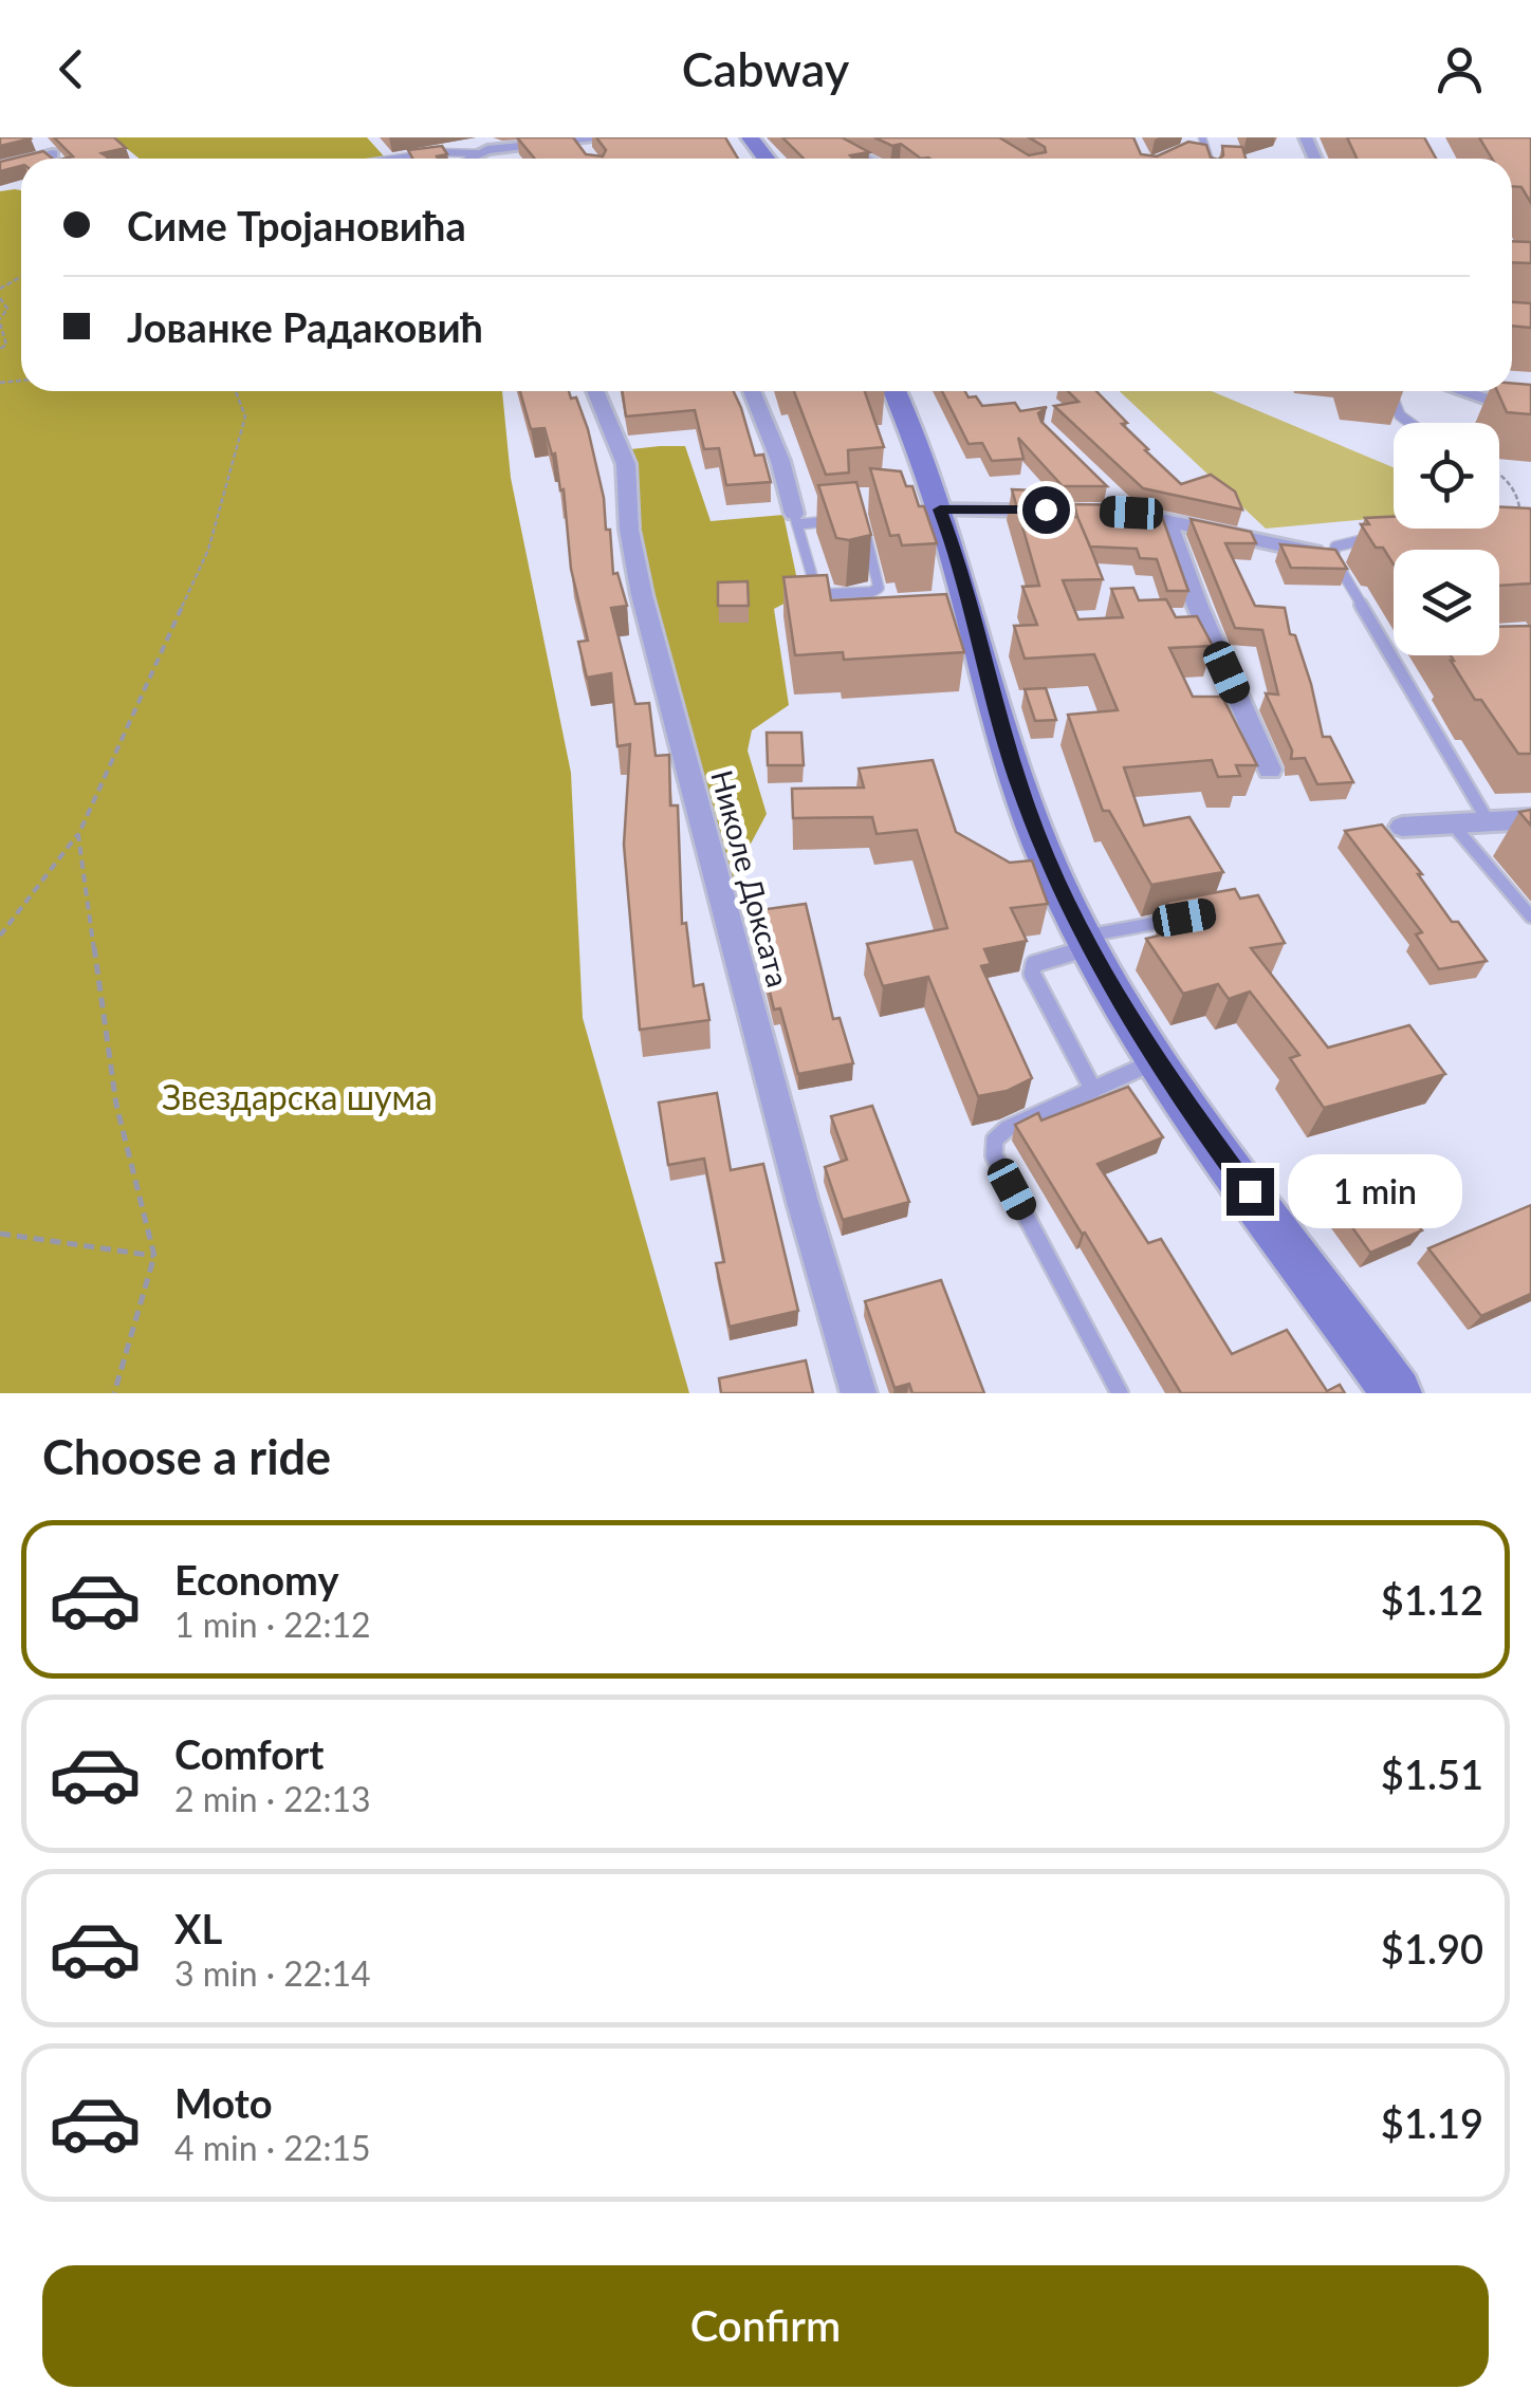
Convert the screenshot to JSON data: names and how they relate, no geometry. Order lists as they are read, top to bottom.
{
  "streets": {
    "street": ["Николе Доксата"]
  },
  "parks": ["Звездарска шума"],
  "page": {
    "header": "Cabway",
    "banner": ["Симе Тројановића", "Јованке Радаковић"],
    "bubble": "1 min",
    "heading": "Choose a ride",
    "list": [
      {
        "name": "Economy",
        "note": "1 min · 22:12",
        "value": "$1.12"
      },
      {
        "name": "Comfort",
        "note": "2 min · 22:13",
        "value": "$1.51"
      },
      {
        "name": "XL",
        "note": "3 min · 22:14",
        "value": "$1.90"
      },
      {
        "name": "Moto",
        "note": "4 min · 22:15",
        "value": "$1.19"
      }
    ],
    "buttons": "Confirm"
  }
}
